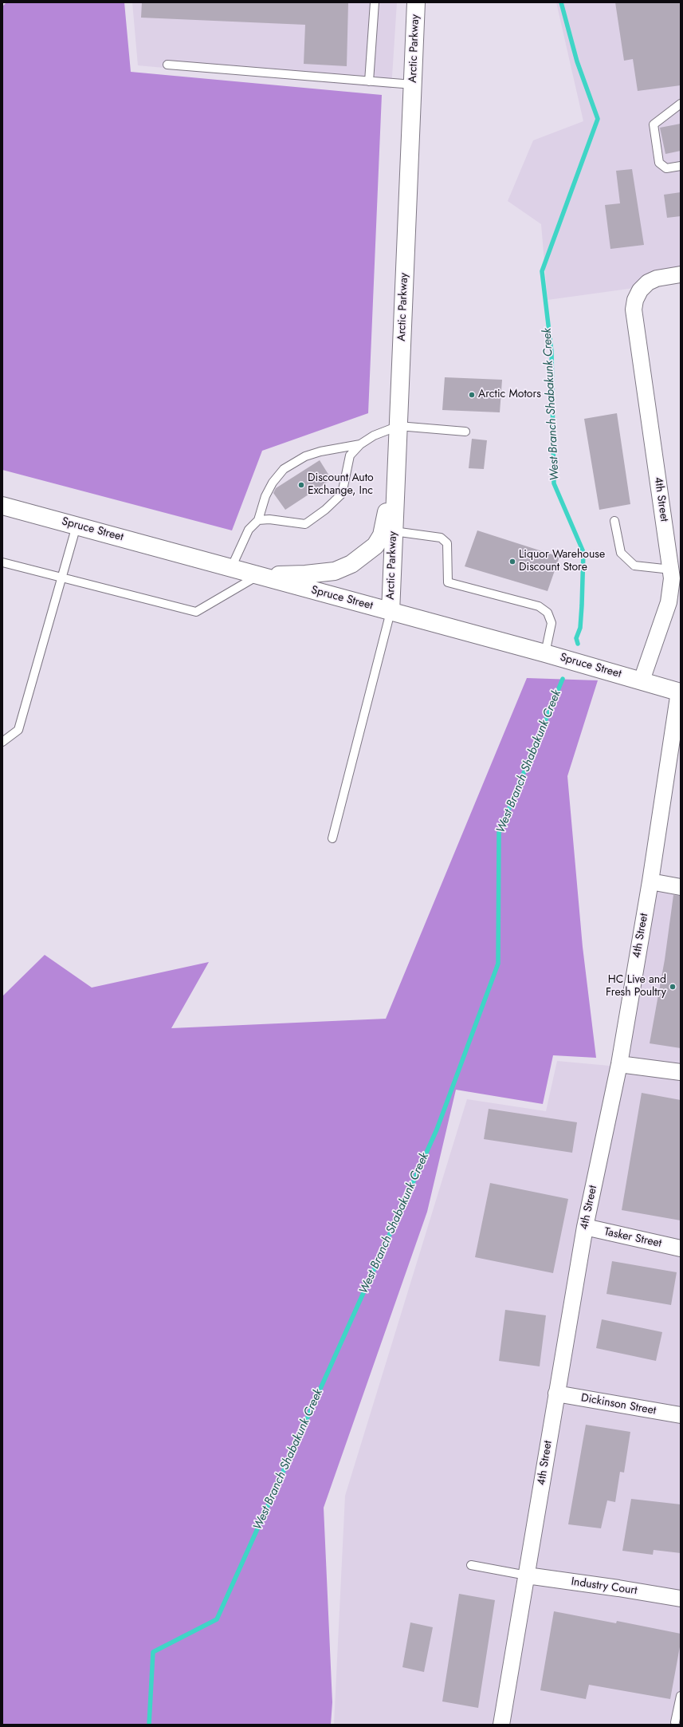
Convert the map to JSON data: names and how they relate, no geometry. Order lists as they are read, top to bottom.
{
  "streets": {
    "street": [
      "Arctic Parkway",
      "4th Street",
      "Spruce Street",
      "Tasker Street",
      "Dickinson Street",
      "Industry Court"
    ]
  },
  "crossings": [
    ["Arctic Parkway", "Spruce Street"],
    ["4th Street", "Spruce Street"],
    ["4th Street", "Tasker Street"],
    ["4th Street", "Dickinson Street"],
    ["4th Street", "Industry Court"]
  ],
  "water": ["West Branch Shabakunk Creek"],
  "places": [
    "Arctic Motors",
    "Discount Auto Exchange, Inc",
    "Liquor Warehouse Discount Store",
    "HC Live and Fresh Poultry"
  ]
}
